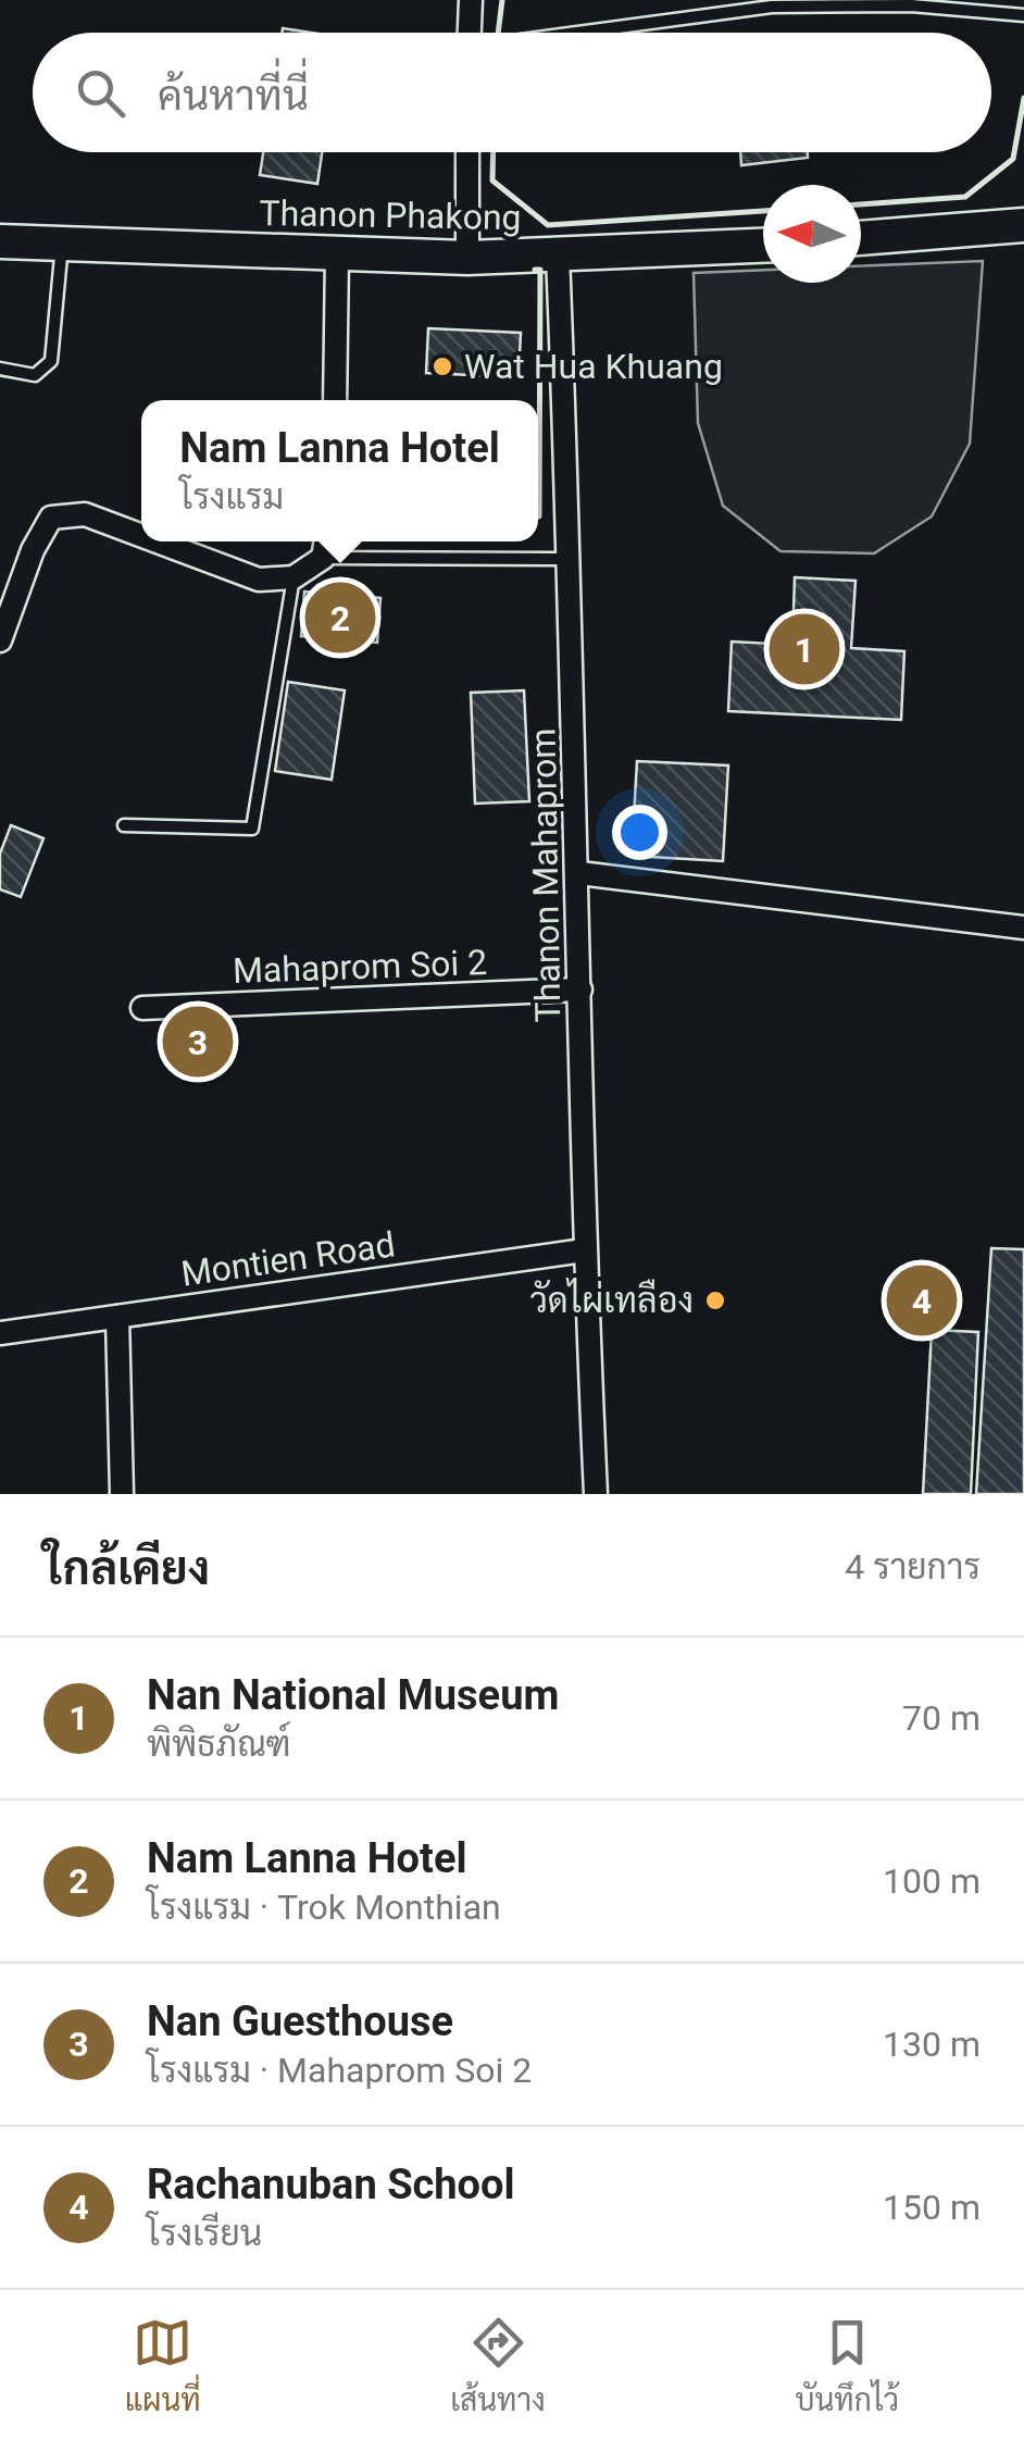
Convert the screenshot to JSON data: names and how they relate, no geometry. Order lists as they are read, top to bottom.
{
  "streets": {
    "main road": ["Thanon Phakong"],
    "street": ["Thanon Mahaprom", "Mahaprom Soi 2", "Montien Road"]
  },
  "crossings": [
    ["Thanon Phakong", "Thanon Mahaprom"],
    ["Thanon Mahaprom", "Mahaprom Soi 2"],
    ["Thanon Mahaprom", "Montien Road"]
  ],
  "places": ["Wat Hua Khuang", "วัดไผ่เทลือง"],
  "north": "left",
  "page": {
    "search": "ค้นหาที่นี่",
    "popup": ["Nam Lanna Hotel", "โรงแรม"],
    "pins": [
      "2",
      "1",
      "3",
      "4"
    ],
    "heading": ["ใกล้เคียง", "4 รายการ"],
    "list": [
      {
        "mark": "1",
        "name": "Nan National Museum",
        "note": "พิพิธภัณฑ์",
        "value": "70 m"
      },
      {
        "mark": "2",
        "name": "Nam Lanna Hotel",
        "note": "โรงแรม · Trok Monthian",
        "value": "100 m"
      },
      {
        "mark": "3",
        "name": "Nan Guesthouse",
        "note": "โรงแรม · Mahaprom Soi 2",
        "value": "130 m"
      },
      {
        "mark": "4",
        "name": "Rachanuban School",
        "note": "โรงเรียน",
        "value": "150 m"
      }
    ],
    "nav": ["แผนที่", "เส้นทาง", "บันทึกไว้"]
  }
}
